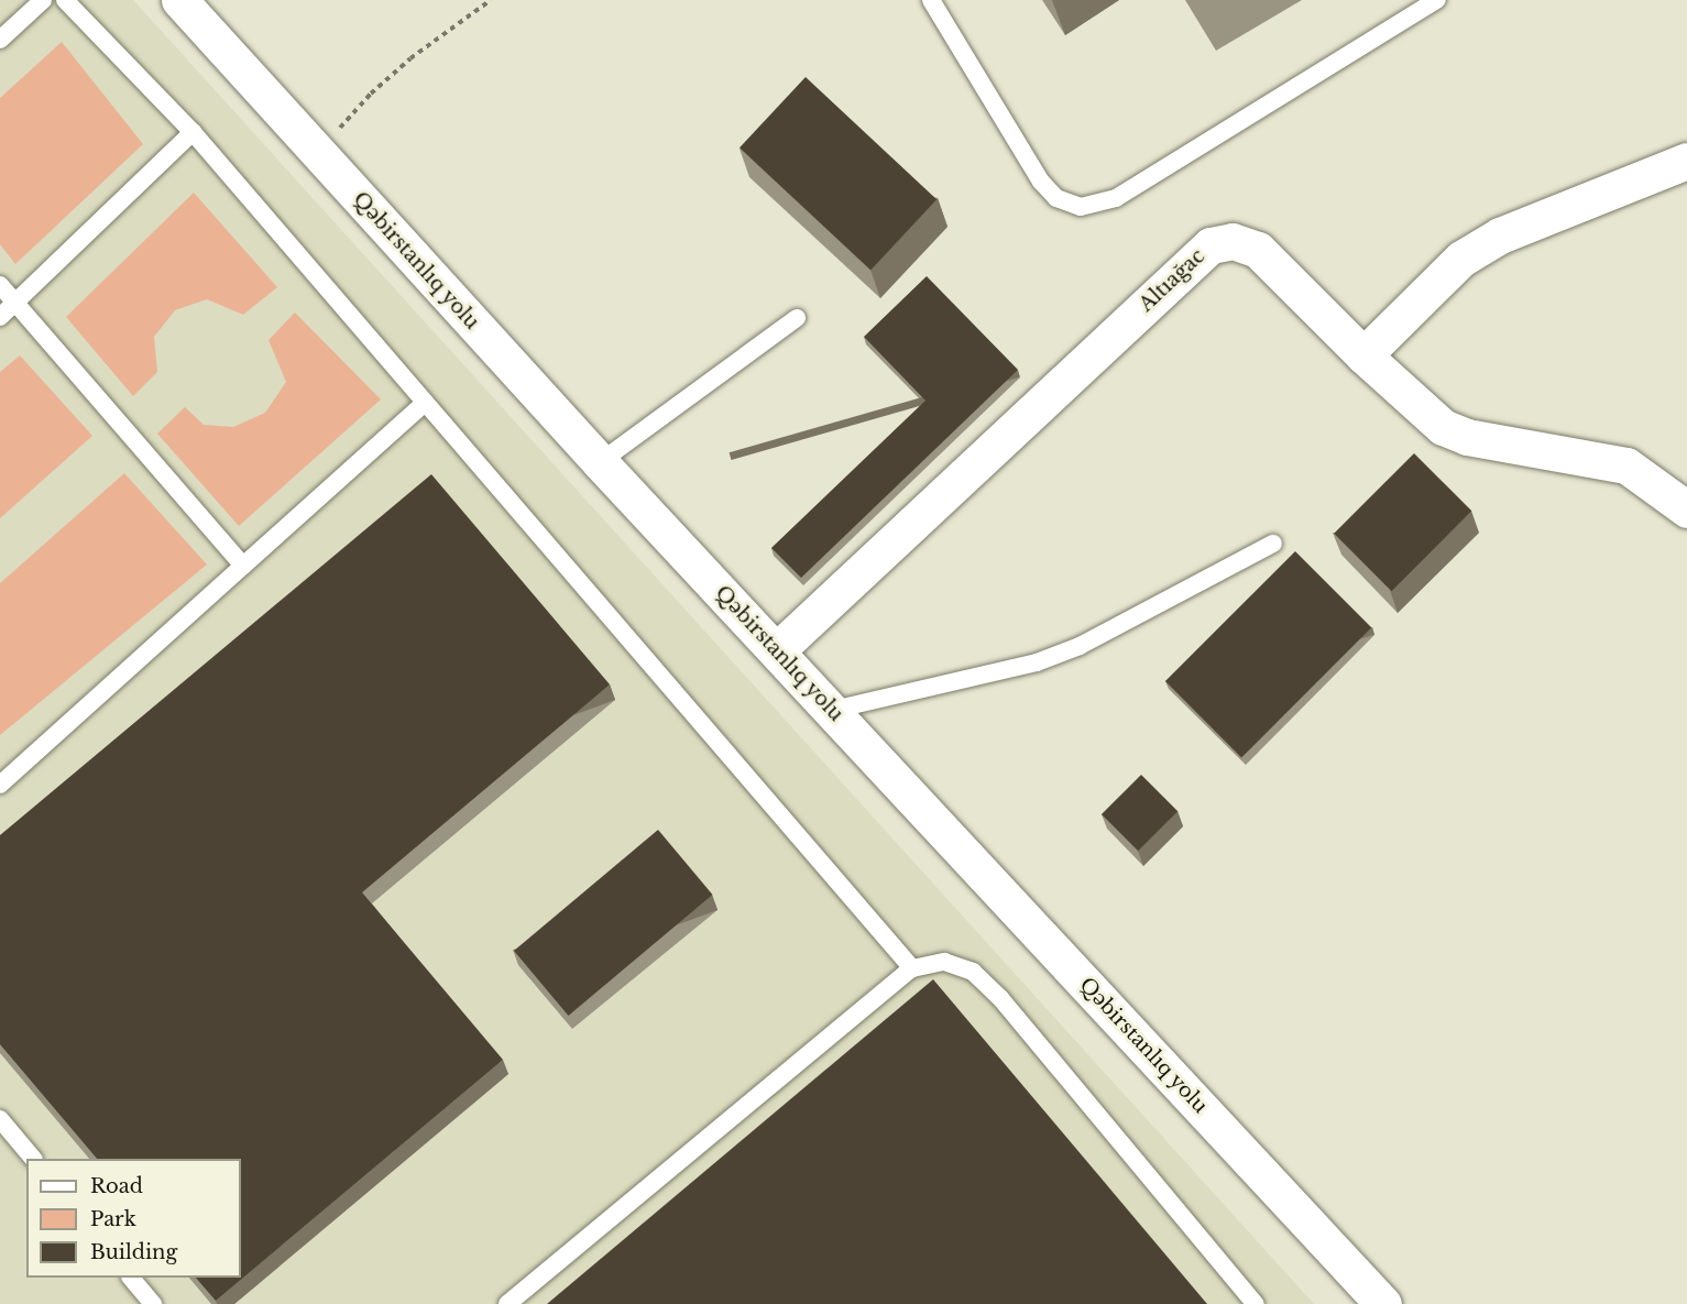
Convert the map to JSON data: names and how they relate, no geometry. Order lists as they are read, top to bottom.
{
  "streets": {
    "street": ["Qəbirstanlıq yolu", "Altıağac"]
  },
  "crossings": [
    ["Qəbirstanlıq yolu", "Altıağac"]
  ],
  "legend": ["Road", "Park", "Building"]
}
